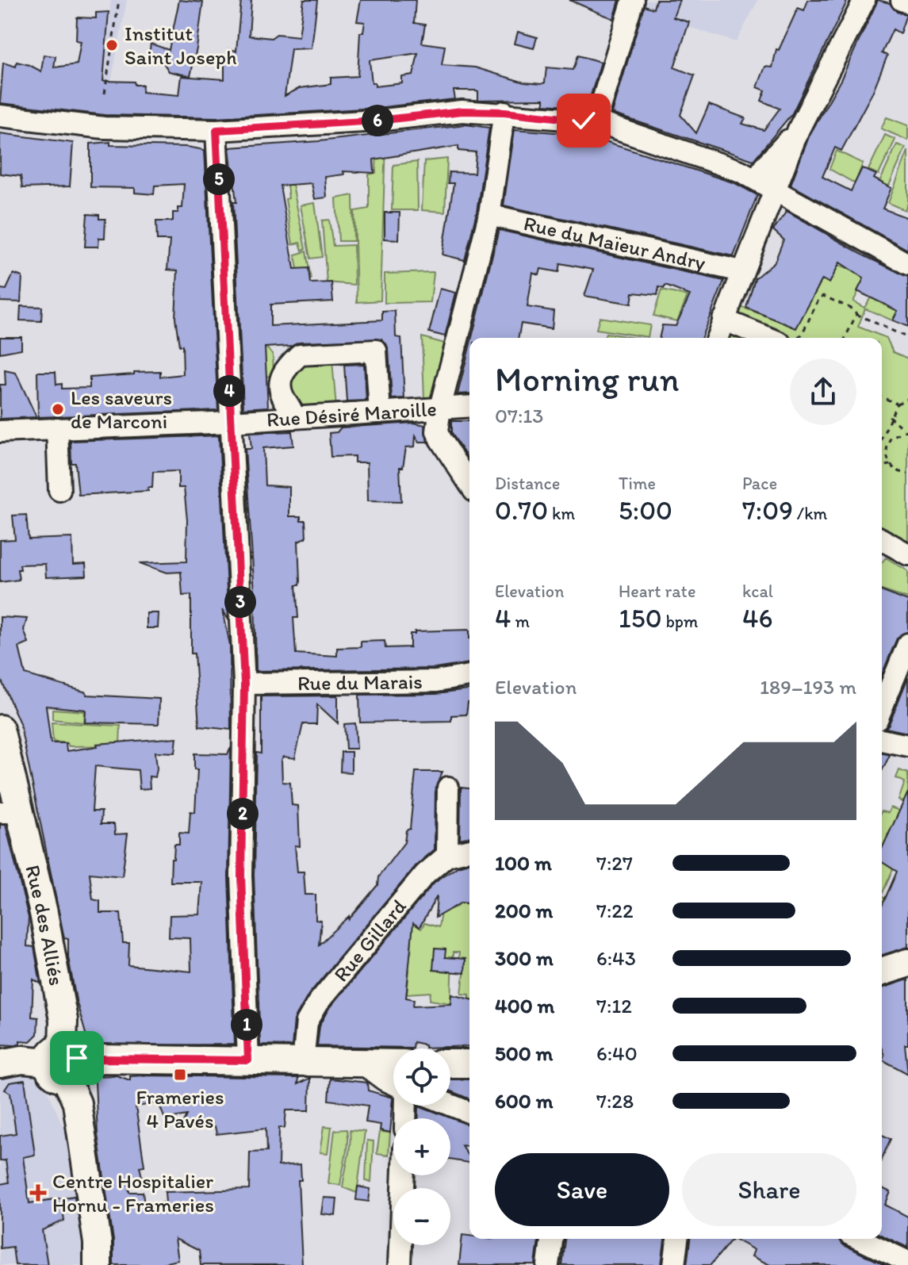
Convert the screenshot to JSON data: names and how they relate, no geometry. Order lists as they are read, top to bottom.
{
  "streets": {
    "main road": ["Rue des Alliés"],
    "street": [
      "Rue du Maïeur Andry",
      "Rue Désiré Maroille",
      "Rue du Marais",
      "Rue Gillard"
    ]
  },
  "places": {
    "other": ["Institut Saint Joseph", "Les saveurs de Marconi"],
    "transit": ["Frameries 4 Pavés"],
    "health": ["Centre Hospitalier Hornu - Frameries"]
  },
  "page": {
    "pins": [
      "6",
      "5",
      "4",
      "3",
      "2",
      "1"
    ],
    "heading": ["Morning run", "07:13"],
    "stats": [
      ["Distance", "0.70 km"],
      ["Time", "5:00"],
      ["Pace", "7:09 /km"],
      ["Elevation", "4 m"],
      ["Heart rate", "150 bpm"],
      ["kcal", "46"]
    ],
    "chart": ["Elevation", "189–193 m"],
    "list": [
      {
        "name": "100 m",
        "note": "7:27"
      },
      {
        "name": "200 m",
        "note": "7:22"
      },
      {
        "name": "300 m",
        "note": "6:43"
      },
      {
        "name": "400 m",
        "note": "7:12"
      },
      {
        "name": "500 m",
        "note": "6:40"
      },
      {
        "name": "600 m",
        "note": "7:28"
      }
    ],
    "map_buttons": ["+", "−"],
    "buttons": ["Save", "Share"]
  }
}
